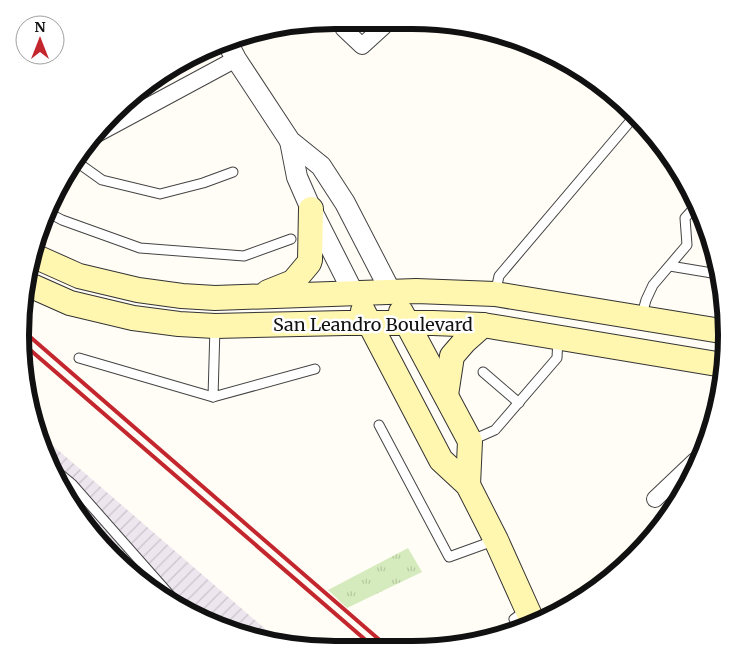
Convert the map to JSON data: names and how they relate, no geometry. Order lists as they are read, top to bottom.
{
  "streets": {
    "main road": ["San Leandro Boulevard"]
  },
  "north": "top"
}
